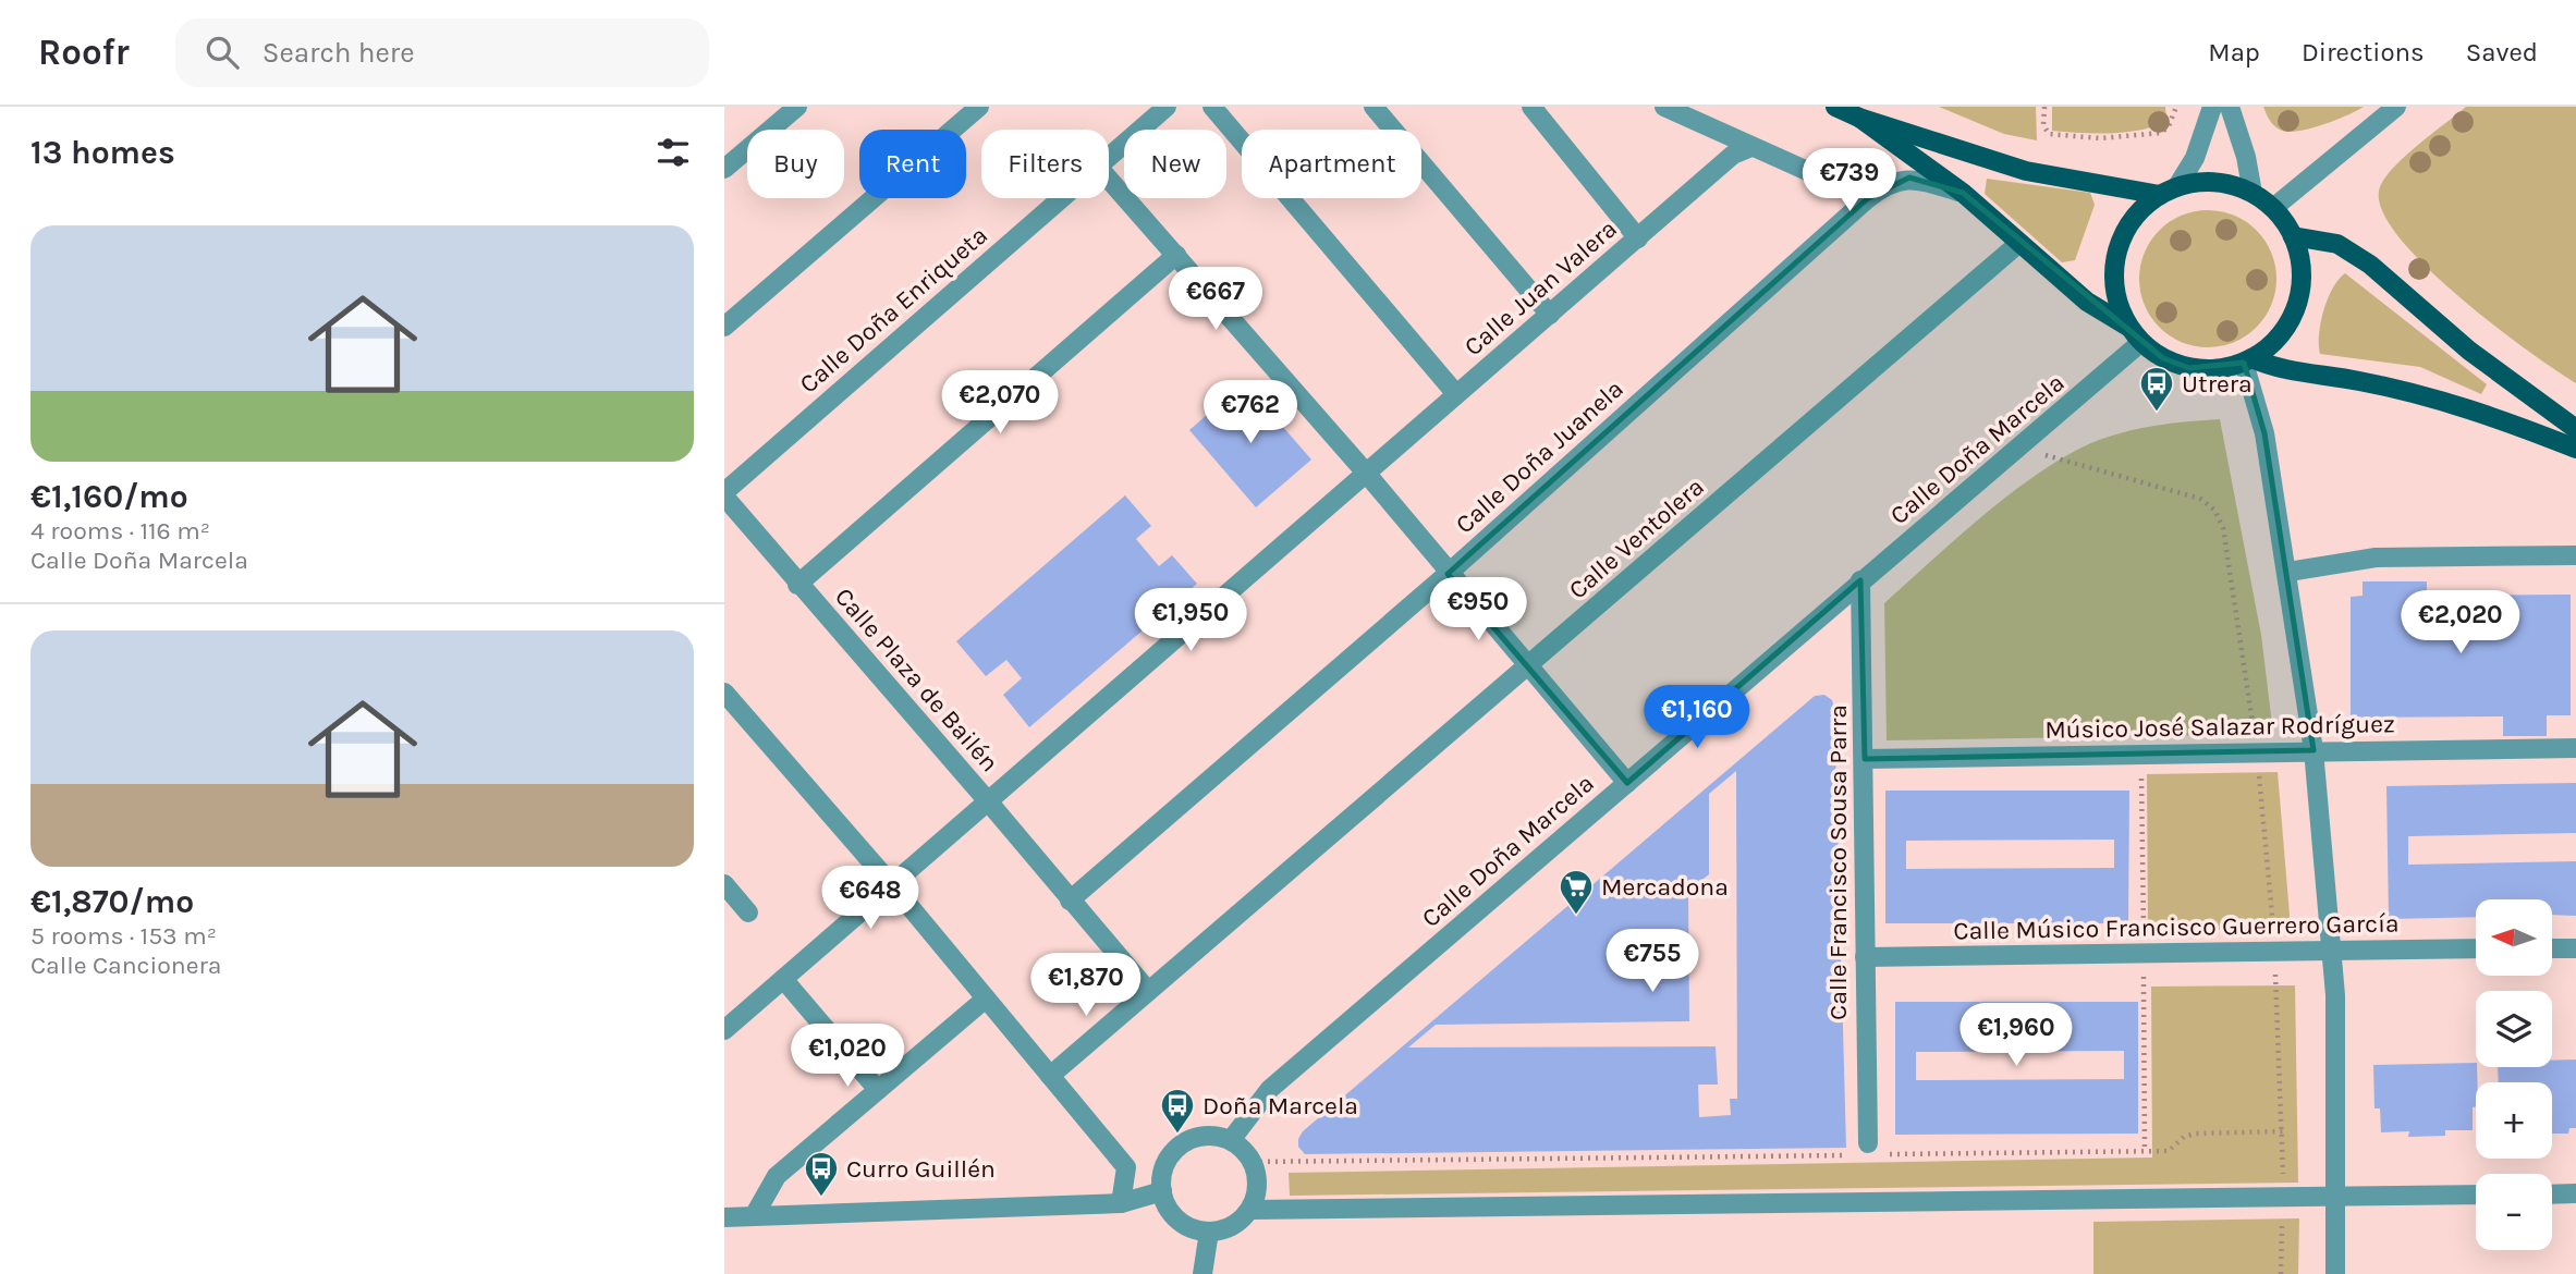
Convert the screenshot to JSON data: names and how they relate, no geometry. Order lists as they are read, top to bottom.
{
  "streets": {
    "street": [
      "Calle Juan Valera",
      "Calle Doña Enriqueta",
      "Calle Doña Marcela",
      "Calle Doña Juanela",
      "Calle Ventolera",
      "Calle Plaza de Bailén",
      "Músico José Salazar Rodríguez",
      "Calle Francisco Sousa Parra",
      "Calle Músico Francisco Guerrero García"
    ]
  },
  "crossings": [
    ["Calle Juan Valera", "Calle Plaza de Bailén"],
    ["Calle Doña Marcela", "Calle Francisco Sousa Parra"],
    ["Músico José Salazar Rodríguez", "Calle Francisco Sousa Parra"],
    ["Calle Francisco Sousa Parra", "Calle Músico Francisco Guerrero García"]
  ],
  "places": {
    "bus stop": ["Utrera", "Doña Marcela", "Curro Guillén"],
    "supermarket": ["Mercadona"]
  },
  "north": "left",
  "page": {
    "header": "Roofr",
    "search": "Search here",
    "nav": ["Map", "Directions", "Saved"],
    "heading": "13 homes",
    "chip": [
      "Buy",
      "Rent",
      "Filters",
      "New",
      "Apartment"
    ],
    "price": [
      "€739",
      "€667",
      "€2,070",
      "€762",
      "€950",
      "€1,950",
      "€2,020",
      "€1,160",
      "€648",
      "€755",
      "€1,870",
      "€1,960",
      "€1,020"
    ],
    "list": [
      {
        "name": "€1,160/mo",
        "note": "4 rooms · 116 m² · Calle Doña Marcela"
      },
      {
        "name": "€1,870/mo",
        "note": "5 rooms · 153 m² · Calle Cancionera"
      }
    ],
    "map_buttons": ["+", "−"]
  }
}
